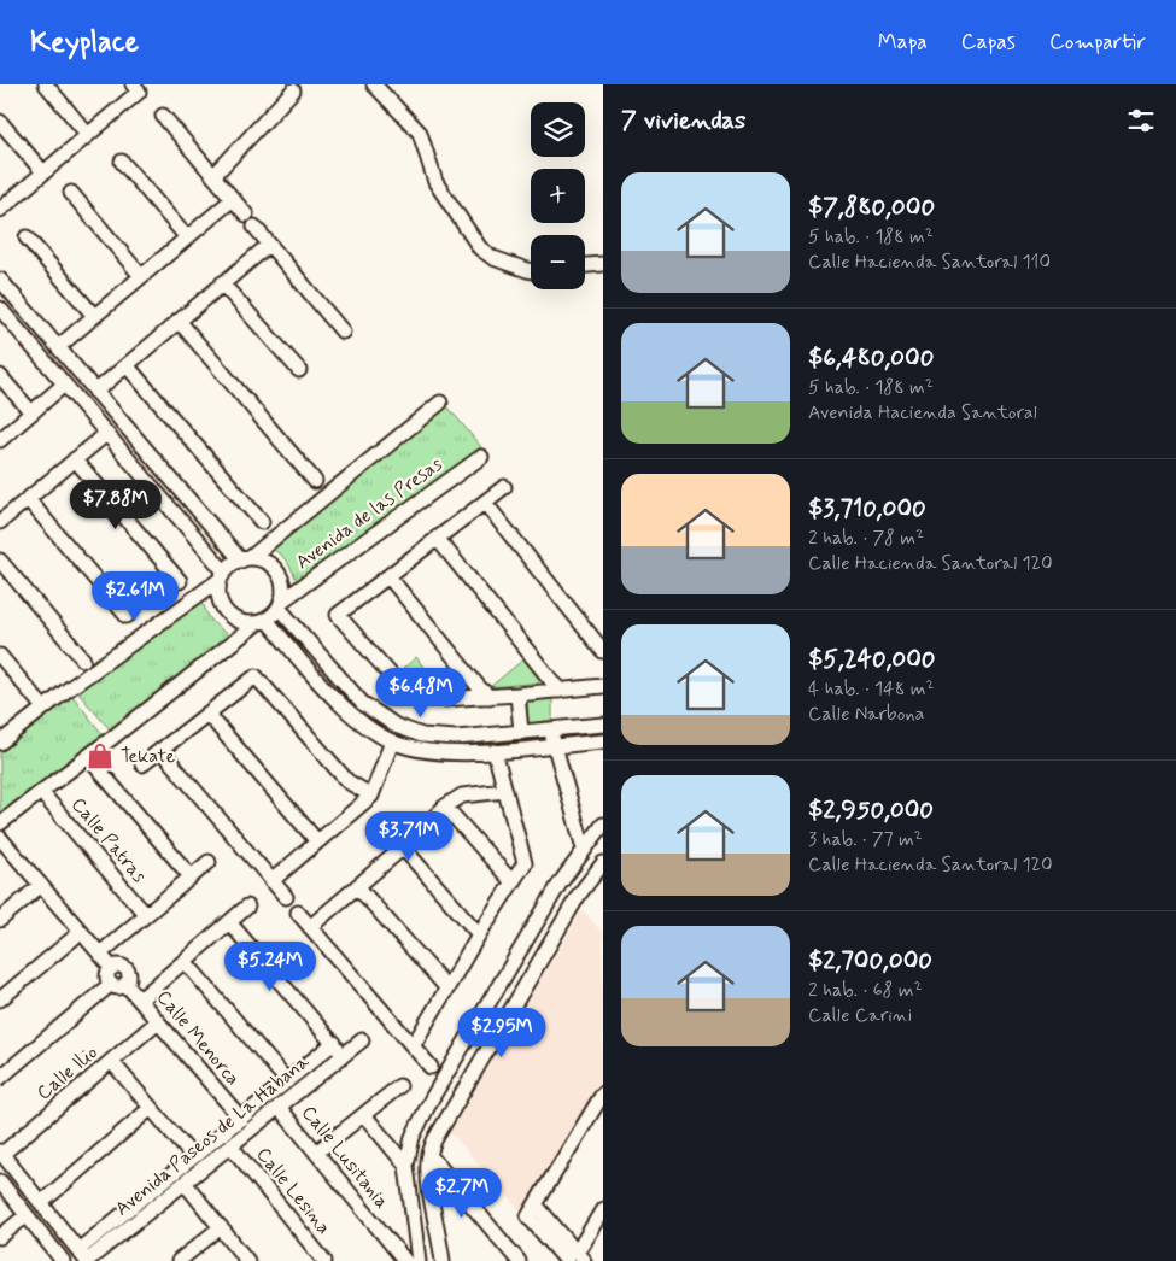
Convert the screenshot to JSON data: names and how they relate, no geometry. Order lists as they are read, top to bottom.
{
  "streets": {
    "street": [
      "Avenida de las Presas",
      "Calle Patras",
      "Calle Menorca",
      "Calle Ilio",
      "Avenida Paseos de La Habana",
      "Calle Lusitania",
      "Calle Lesina"
    ]
  },
  "crossings": [
    ["Calle Menorca", "Calle Ilio"],
    ["Calle Menorca", "Avenida Paseos de La Habana"],
    ["Avenida Paseos de La Habana", "Calle Lusitania"],
    ["Avenida Paseos de La Habana", "Calle Lesina"]
  ],
  "places": {
    "shop": ["Tekate"]
  },
  "page": {
    "header": "Keyplace",
    "nav": ["Mapa", "Capas", "Compartir"],
    "heading": "7 viviendas",
    "map_buttons": ["+", "−"],
    "list": [
      {
        "name": "$7,880,000",
        "note": "5 hab. · 188 m² · Calle Hacienda Santoral 110"
      },
      {
        "name": "$6,480,000",
        "note": "5 hab. · 188 m² · Avenida Hacienda Santoral"
      },
      {
        "name": "$3,710,000",
        "note": "2 hab. · 78 m² · Calle Hacienda Santoral 120"
      },
      {
        "name": "$5,240,000",
        "note": "4 hab. · 148 m² · Calle Narbona"
      },
      {
        "name": "$2,950,000",
        "note": "3 hab. · 77 m² · Calle Hacienda Santoral 120"
      },
      {
        "name": "$2,700,000",
        "note": "2 hab. · 68 m² · Calle Carini"
      }
    ],
    "price": [
      "$7.88M",
      "$2.61M",
      "$6.48M",
      "$3.71M",
      "$5.24M",
      "$2.95M",
      "$2.7M"
    ]
  }
}
